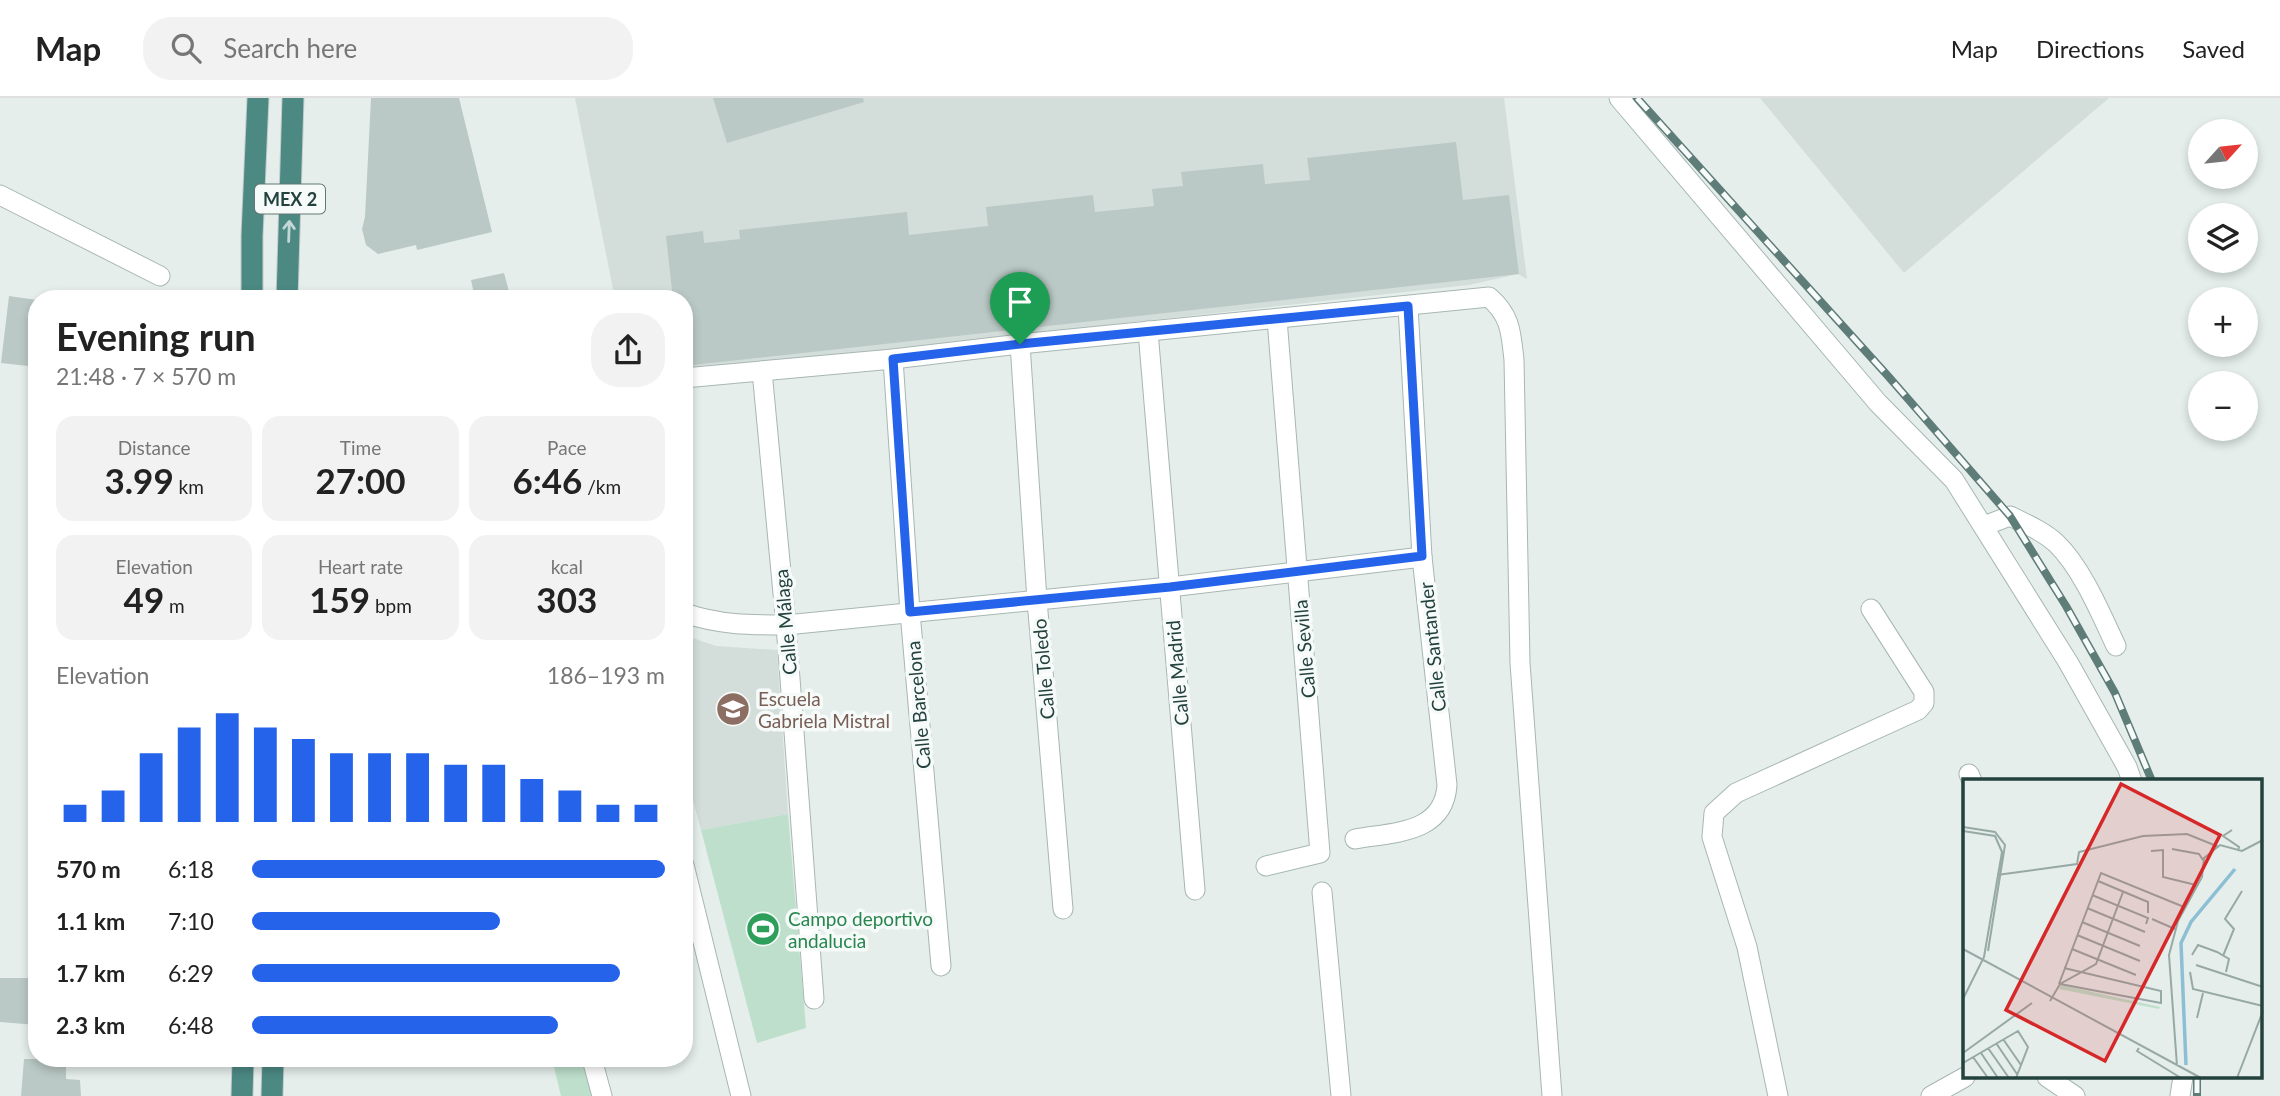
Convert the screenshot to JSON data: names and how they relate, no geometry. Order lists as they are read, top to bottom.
{
  "streets": {
    "highway": ["MEX 2"],
    "street": [
      "Calle Málaga",
      "Calle Santander",
      "Calle Sevilla",
      "Calle Toledo",
      "Calle Madrid",
      "Calle Barcelona"
    ]
  },
  "places": {
    "school or university": ["Escuela Gabriela Mistral"],
    "sports": ["Campo deportivo andalucia"]
  },
  "north": "top right",
  "page": {
    "header": "Map",
    "search": "Search here",
    "nav": ["Map", "Directions", "Saved"],
    "map_buttons": ["+", "−"],
    "heading": ["Evening run", "21:48 · 7 × 570 m"],
    "stats": [
      ["Distance", "3.99 km"],
      ["Time", "27:00"],
      ["Pace", "6:46 /km"],
      ["Elevation", "49 m"],
      ["Heart rate", "159 bpm"],
      ["kcal", "303"]
    ],
    "chart": ["Elevation", "186–193 m"],
    "list": [
      {
        "name": "570 m",
        "note": "6:18"
      },
      {
        "name": "1.1 km",
        "note": "7:10"
      },
      {
        "name": "1.7 km",
        "note": "6:29"
      },
      {
        "name": "2.3 km",
        "note": "6:48"
      }
    ]
  }
}
